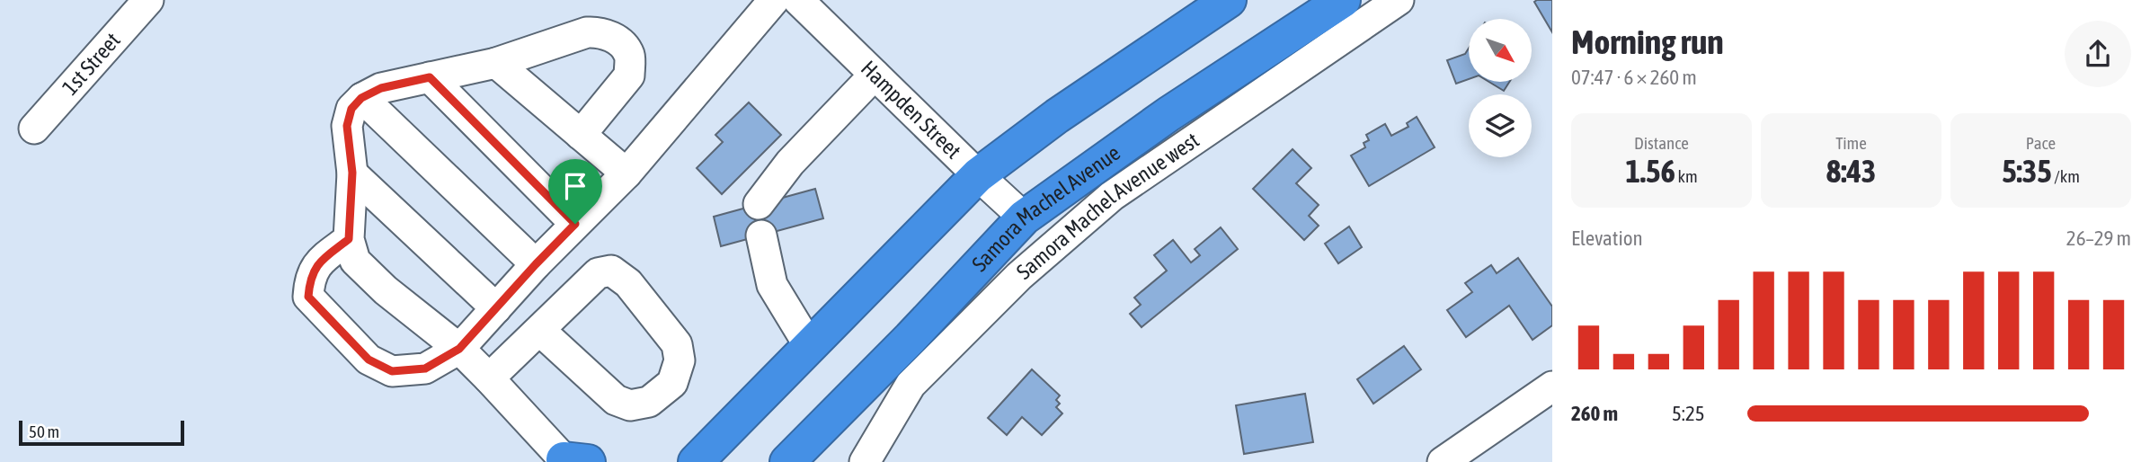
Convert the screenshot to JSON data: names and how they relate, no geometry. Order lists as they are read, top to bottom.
{
  "streets": {
    "highway": ["Samora Machel Avenue"],
    "street": ["1st Street", "Hampden Street", "Samora Machel Avenue west"]
  },
  "crossings": [
    ["Hampden Street", "Samora Machel Avenue"]
  ],
  "scale_bar": "50 m",
  "north": "bottom right",
  "page": {
    "heading": ["Morning run", "07:47 · 6 × 260 m"],
    "stats": [
      ["Distance", "1.56 km"],
      ["Time", "8:43"],
      ["Pace", "5:35 /km"]
    ],
    "chart": ["Elevation", "26–29 m"],
    "list": [
      {
        "name": "260 m",
        "note": "5:25"
      }
    ],
    "scale": "50 m"
  }
}
